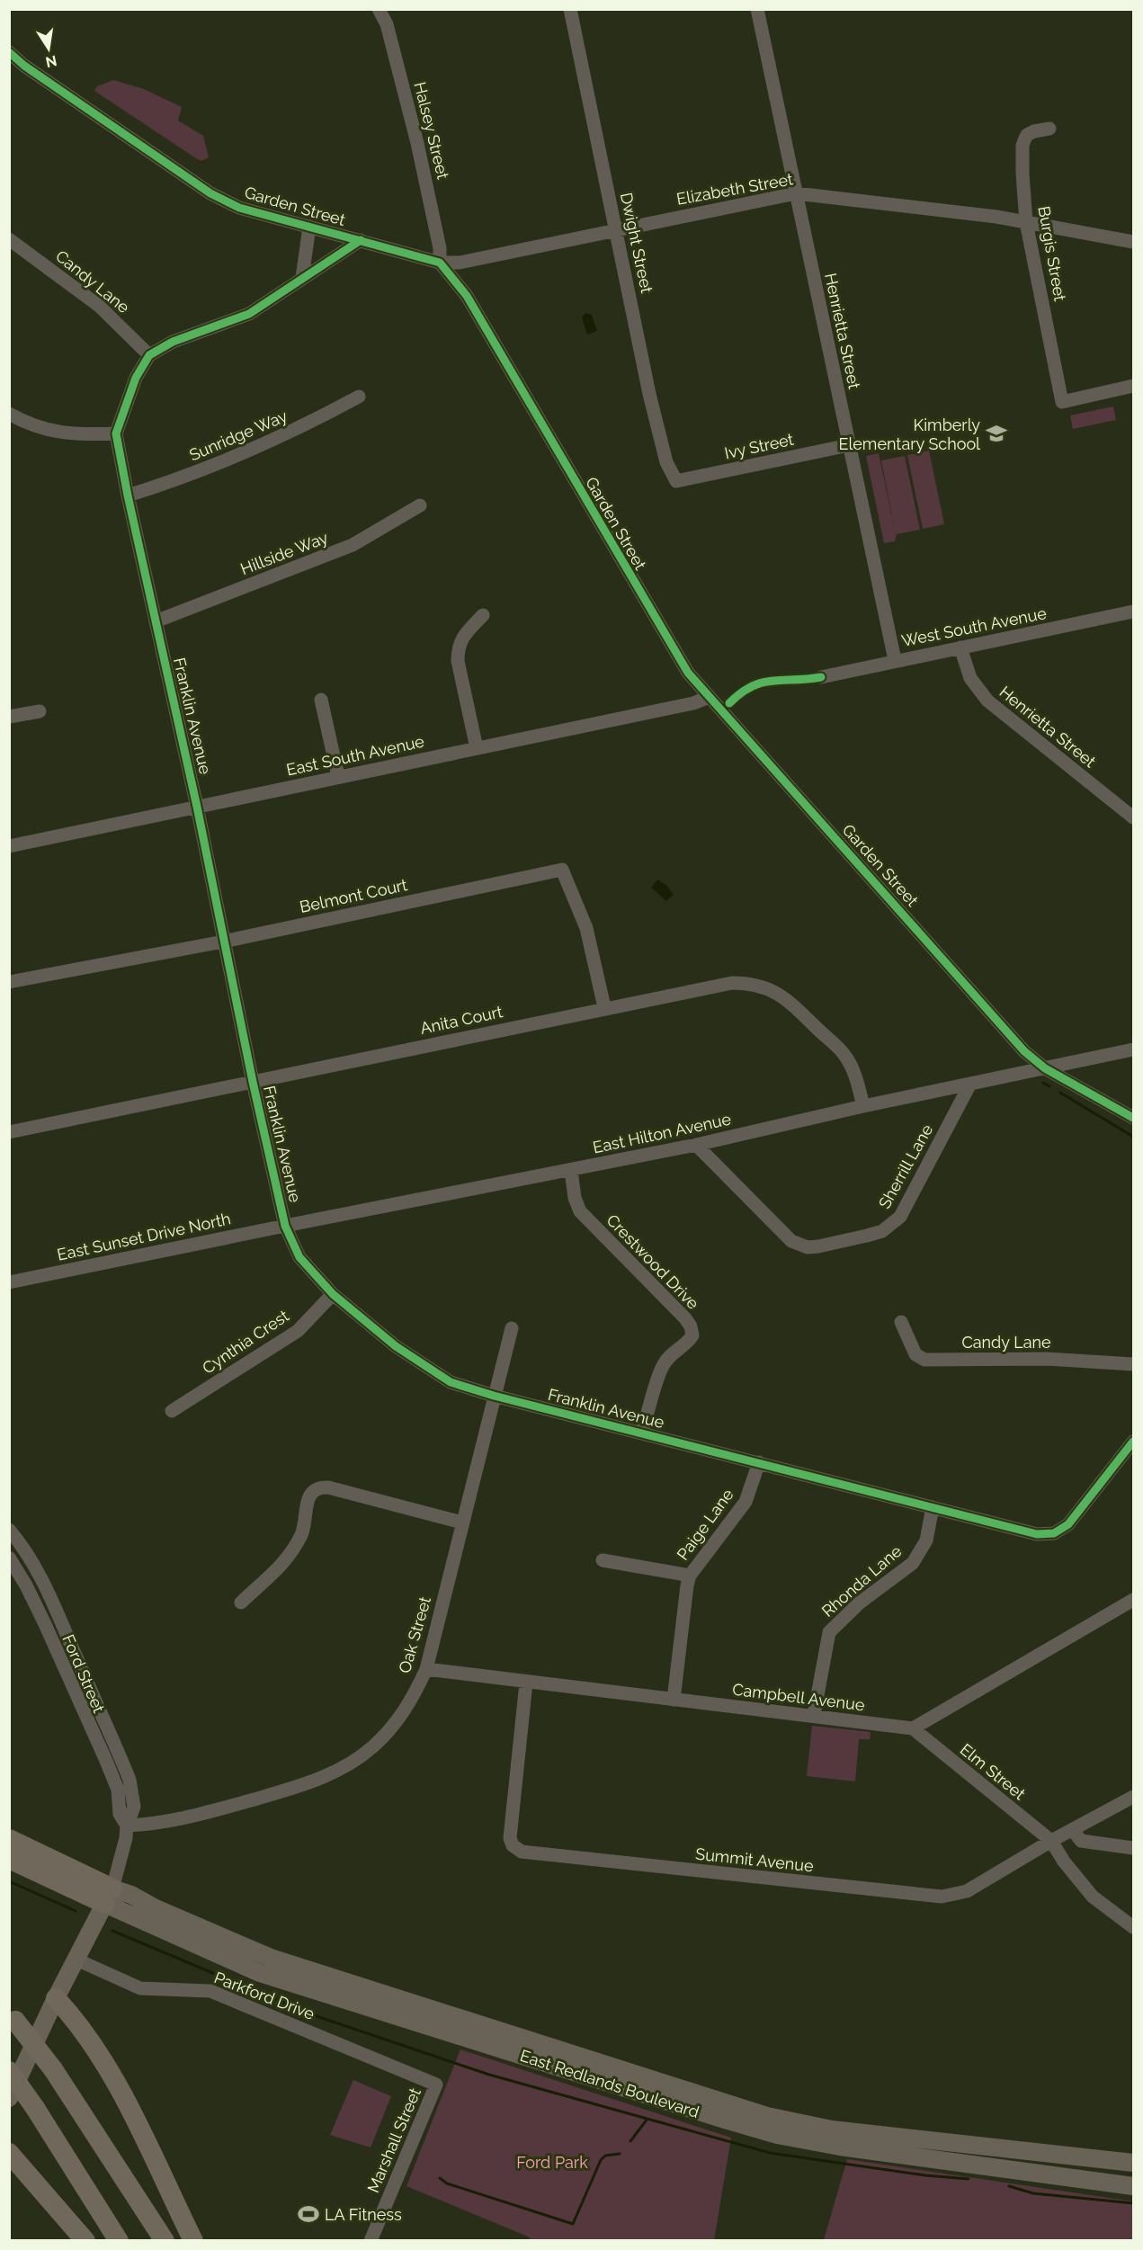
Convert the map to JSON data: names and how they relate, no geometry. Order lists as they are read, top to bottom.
{
  "streets": {
    "main road": ["Ford Street", "East Redlands Boulevard"],
    "street": [
      "Halsey Street",
      "Elizabeth Street",
      "Garden Street",
      "Dwight Street",
      "Burgis Street",
      "Candy Lane",
      "Henrietta Street",
      "Sunridge Way",
      "Ivy Street",
      "Hillside Way",
      "West South Avenue",
      "Franklin Avenue",
      "East South Avenue",
      "Belmont Court",
      "Anita Court",
      "East Hilton Avenue",
      "Sherrill Lane",
      "East Sunset Drive North",
      "Crestwood Drive",
      "Cynthia Crest",
      "Paige Lane",
      "Rhonda Lane",
      "Oak Street",
      "Campbell Avenue",
      "Elm Street",
      "Summit Avenue",
      "Parkford Drive",
      "Marshall Street"
    ]
  },
  "crossings": [
    ["Halsey Street", "Elizabeth Street"],
    ["Halsey Street", "Garden Street"],
    ["Elizabeth Street", "Garden Street"],
    ["Elizabeth Street", "Dwight Street"],
    ["Elizabeth Street", "Burgis Street"],
    ["Elizabeth Street", "Henrietta Street"],
    ["Garden Street", "East South Avenue"],
    ["Garden Street", "East Hilton Avenue"],
    ["Dwight Street", "Ivy Street"],
    ["Henrietta Street", "Ivy Street"],
    ["Henrietta Street", "West South Avenue"],
    ["Sunridge Way", "Franklin Avenue"],
    ["Hillside Way", "Franklin Avenue"],
    ["Franklin Avenue", "East South Avenue"],
    ["Franklin Avenue", "Belmont Court"],
    ["Franklin Avenue", "Anita Court"],
    ["Franklin Avenue", "East Hilton Avenue"],
    ["Franklin Avenue", "East Sunset Drive North"],
    ["Franklin Avenue", "Crestwood Drive"],
    ["Franklin Avenue", "Cynthia Crest"],
    ["Franklin Avenue", "Paige Lane"],
    ["Franklin Avenue", "Rhonda Lane"],
    ["Franklin Avenue", "Oak Street"],
    ["Belmont Court", "Anita Court"],
    ["Anita Court", "East Hilton Avenue"],
    ["East Hilton Avenue", "Sherrill Lane"],
    ["East Hilton Avenue", "East Sunset Drive North"],
    ["East Hilton Avenue", "Crestwood Drive"],
    ["Paige Lane", "Campbell Avenue"],
    ["Rhonda Lane", "Campbell Avenue"],
    ["Oak Street", "Ford Street"],
    ["Oak Street", "Campbell Avenue"],
    ["Ford Street", "Parkford Drive"],
    ["Ford Street", "East Redlands Boulevard"],
    ["Campbell Avenue", "Elm Street"],
    ["Campbell Avenue", "Summit Avenue"],
    ["Elm Street", "Summit Avenue"],
    ["Parkford Drive", "Marshall Street"]
  ],
  "parks": ["Ford Park"],
  "places": {
    "school or university": ["Kimberly Elementary School"],
    "sports": ["LA Fitness"]
  },
  "north": "bottom"
}
